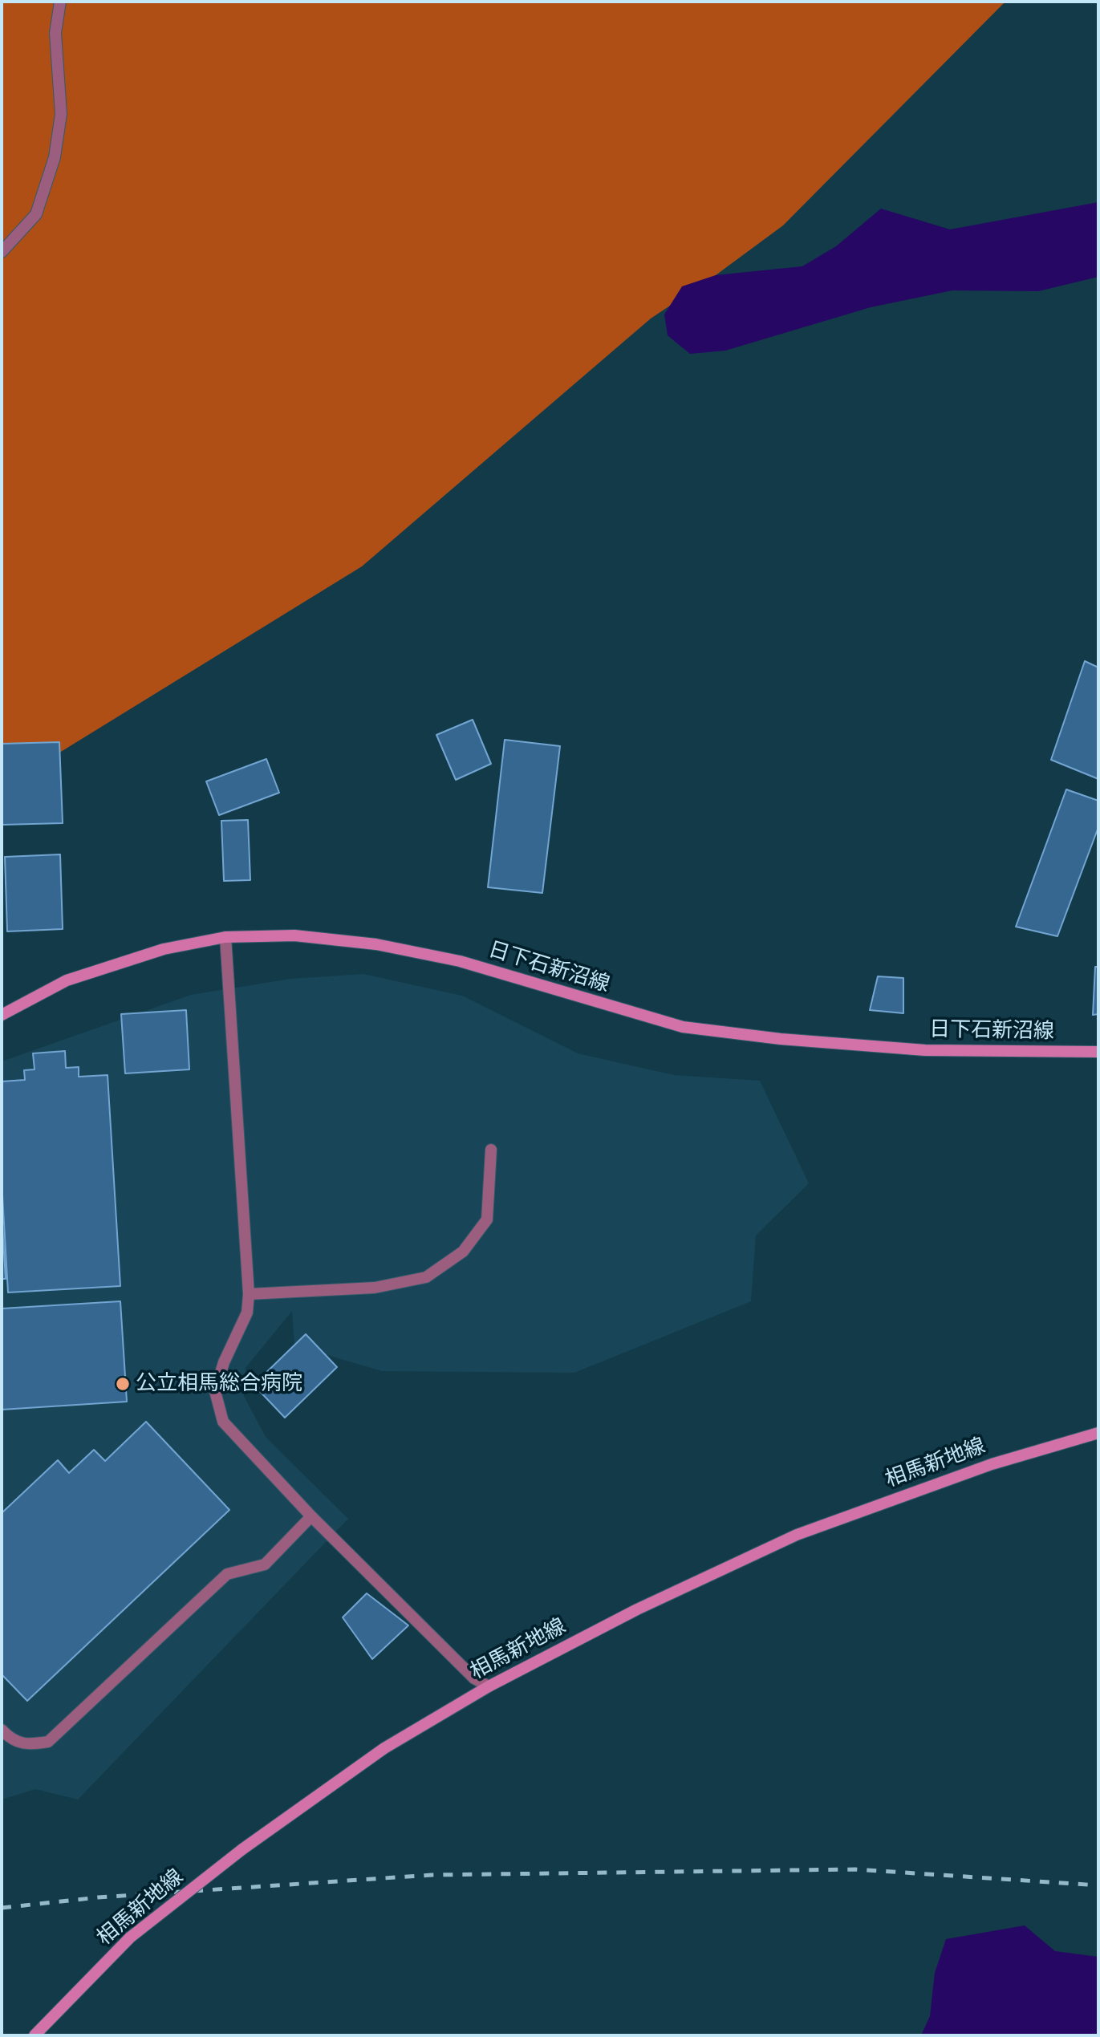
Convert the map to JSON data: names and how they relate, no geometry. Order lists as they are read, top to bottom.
{
  "streets": {
    "main road": ["日下石新沼線", "相馬新地線"]
  },
  "places": ["公立相馬総合病院"]
}
